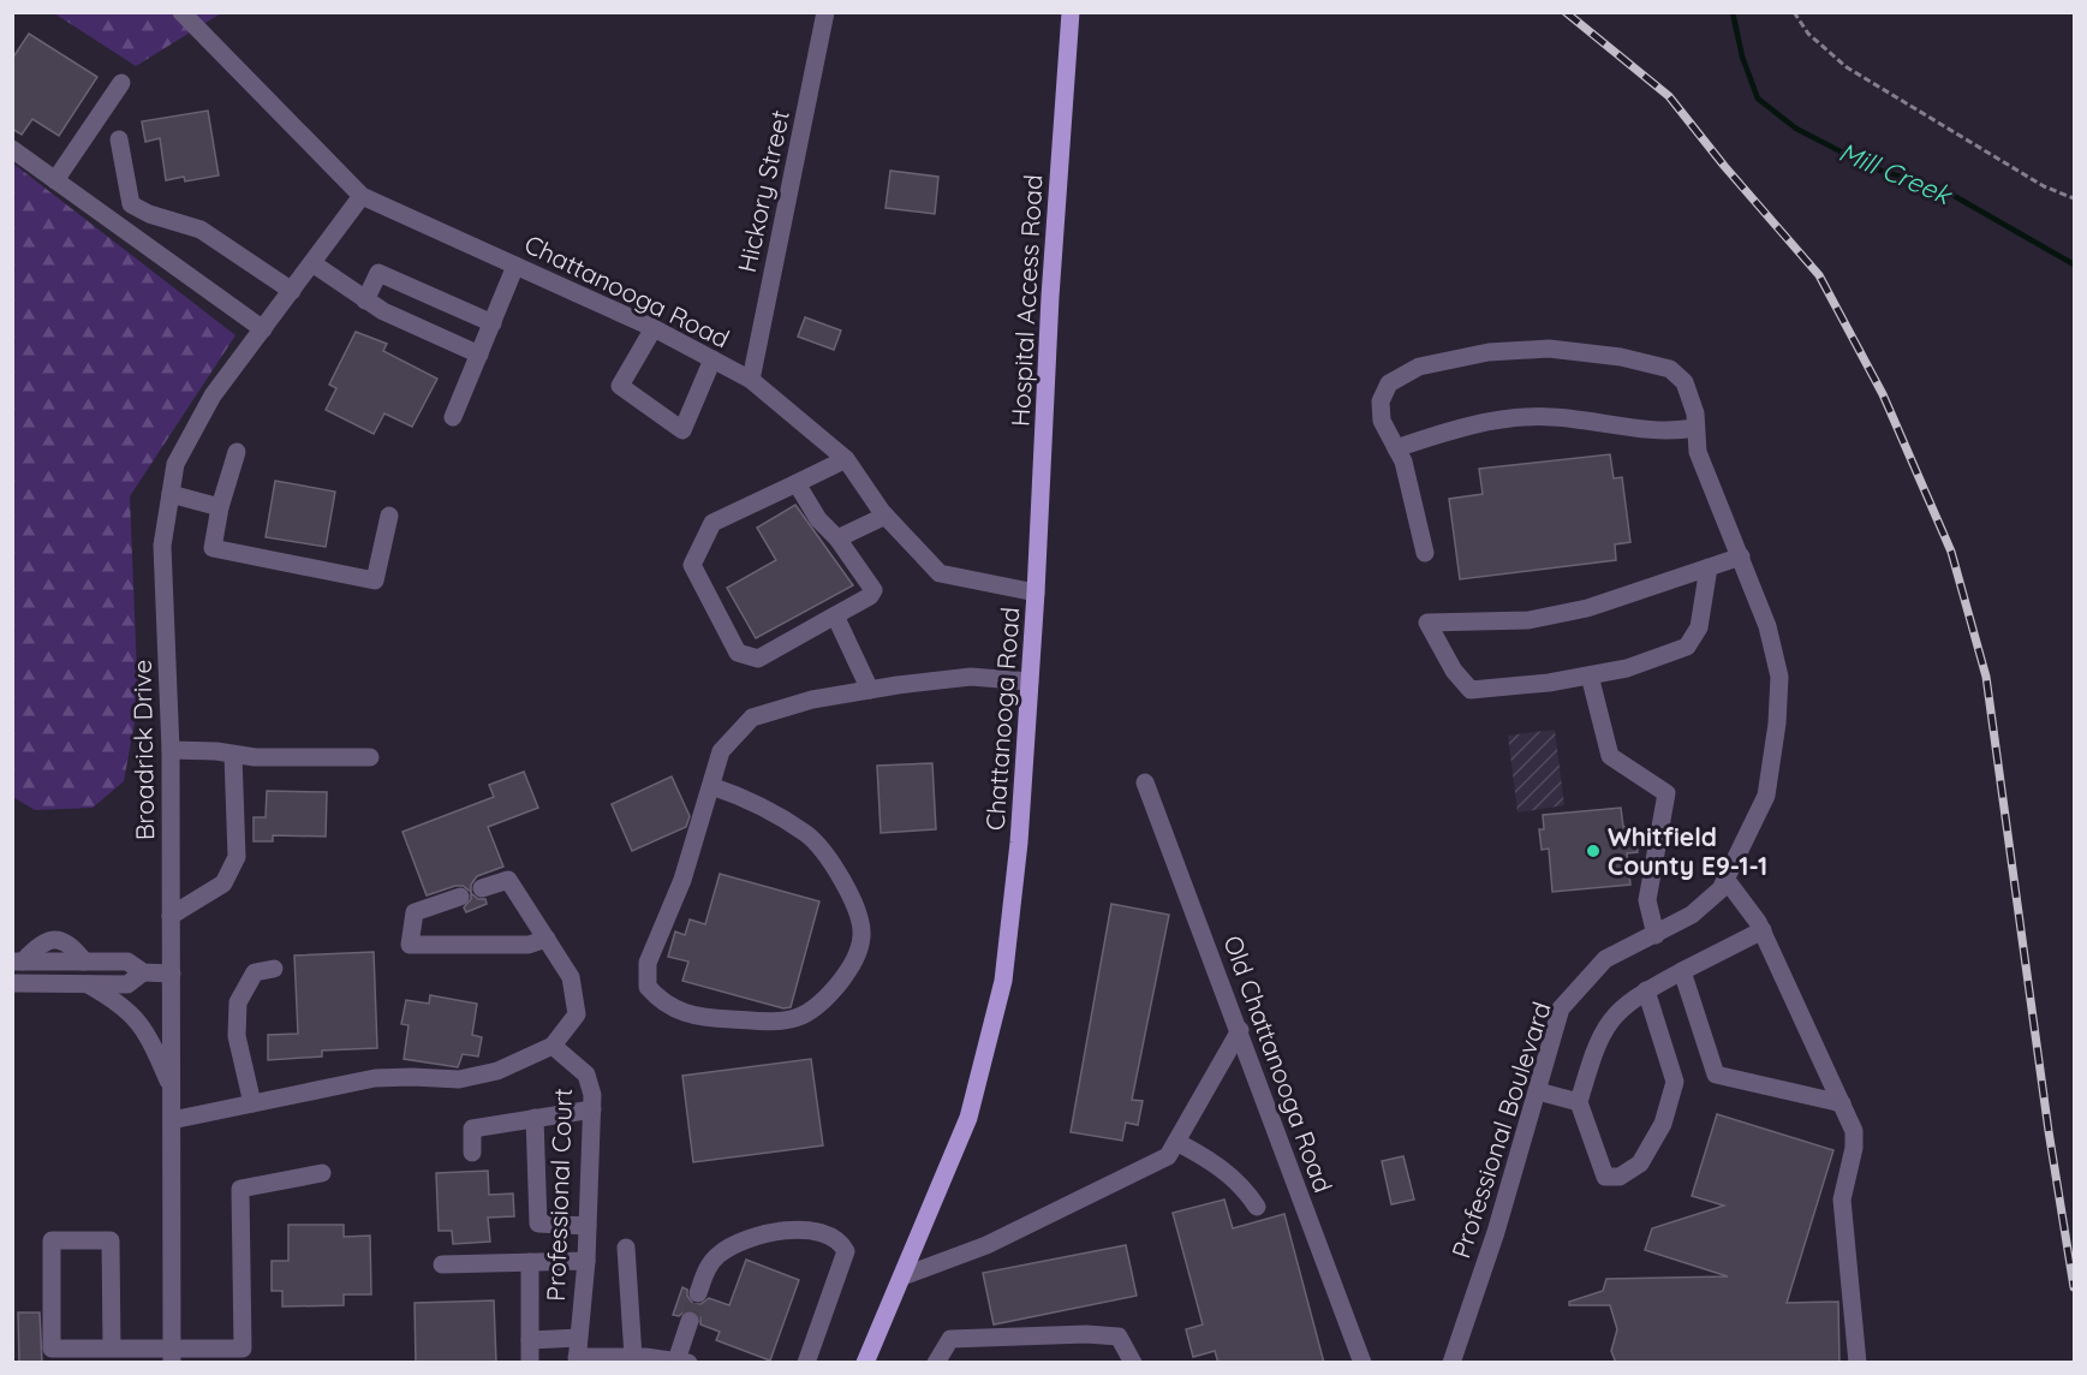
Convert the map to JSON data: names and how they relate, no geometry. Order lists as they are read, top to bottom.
{
  "streets": {
    "main road": ["Chattanooga Road", "Hospital Access Road"],
    "street": [
      "Hickory Street",
      "Broadrick Drive",
      "Old Chattanooga Road",
      "Professional Boulevard",
      "Professional Court"
    ]
  },
  "crossings": [
    ["Hickory Street", "Chattanooga Road"],
    ["Chattanooga Road", "Hospital Access Road"],
    ["Chattanooga Road", "Broadrick Drive"]
  ],
  "water": ["Mill Creek"],
  "places": ["Whitfield County E9-1-1"]
}
